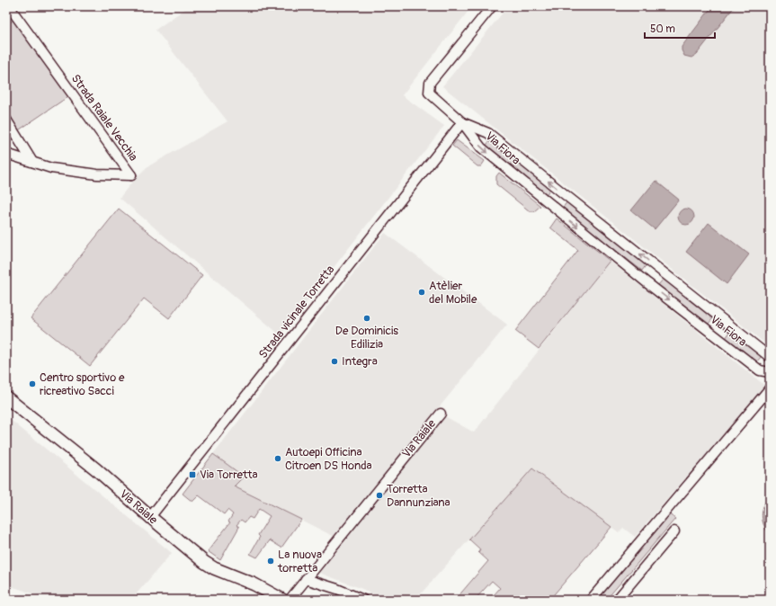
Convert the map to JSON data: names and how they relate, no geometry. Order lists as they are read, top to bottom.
{
  "streets": {
    "street": [
      "Strada Raiale Vecchia",
      "Via Fiora",
      "Strada vicinale Torretta",
      "Via Raiale"
    ]
  },
  "crossings": [
    ["Via Fiora", "Strada vicinale Torretta"],
    ["Strada vicinale Torretta", "Via Raiale"]
  ],
  "places": {
    "other": [
      "Atèlier del Mobile",
      "De Dominicis Edilizia",
      "Integra",
      "Centro sportivo e ricreativo Sacci",
      "Autoepi Officina Citroen DS Honda",
      "Torretta Dannunziana",
      "La nuova torretta"
    ],
    "transit": ["Via Torretta"]
  },
  "scale_bar": "50 m"
}
